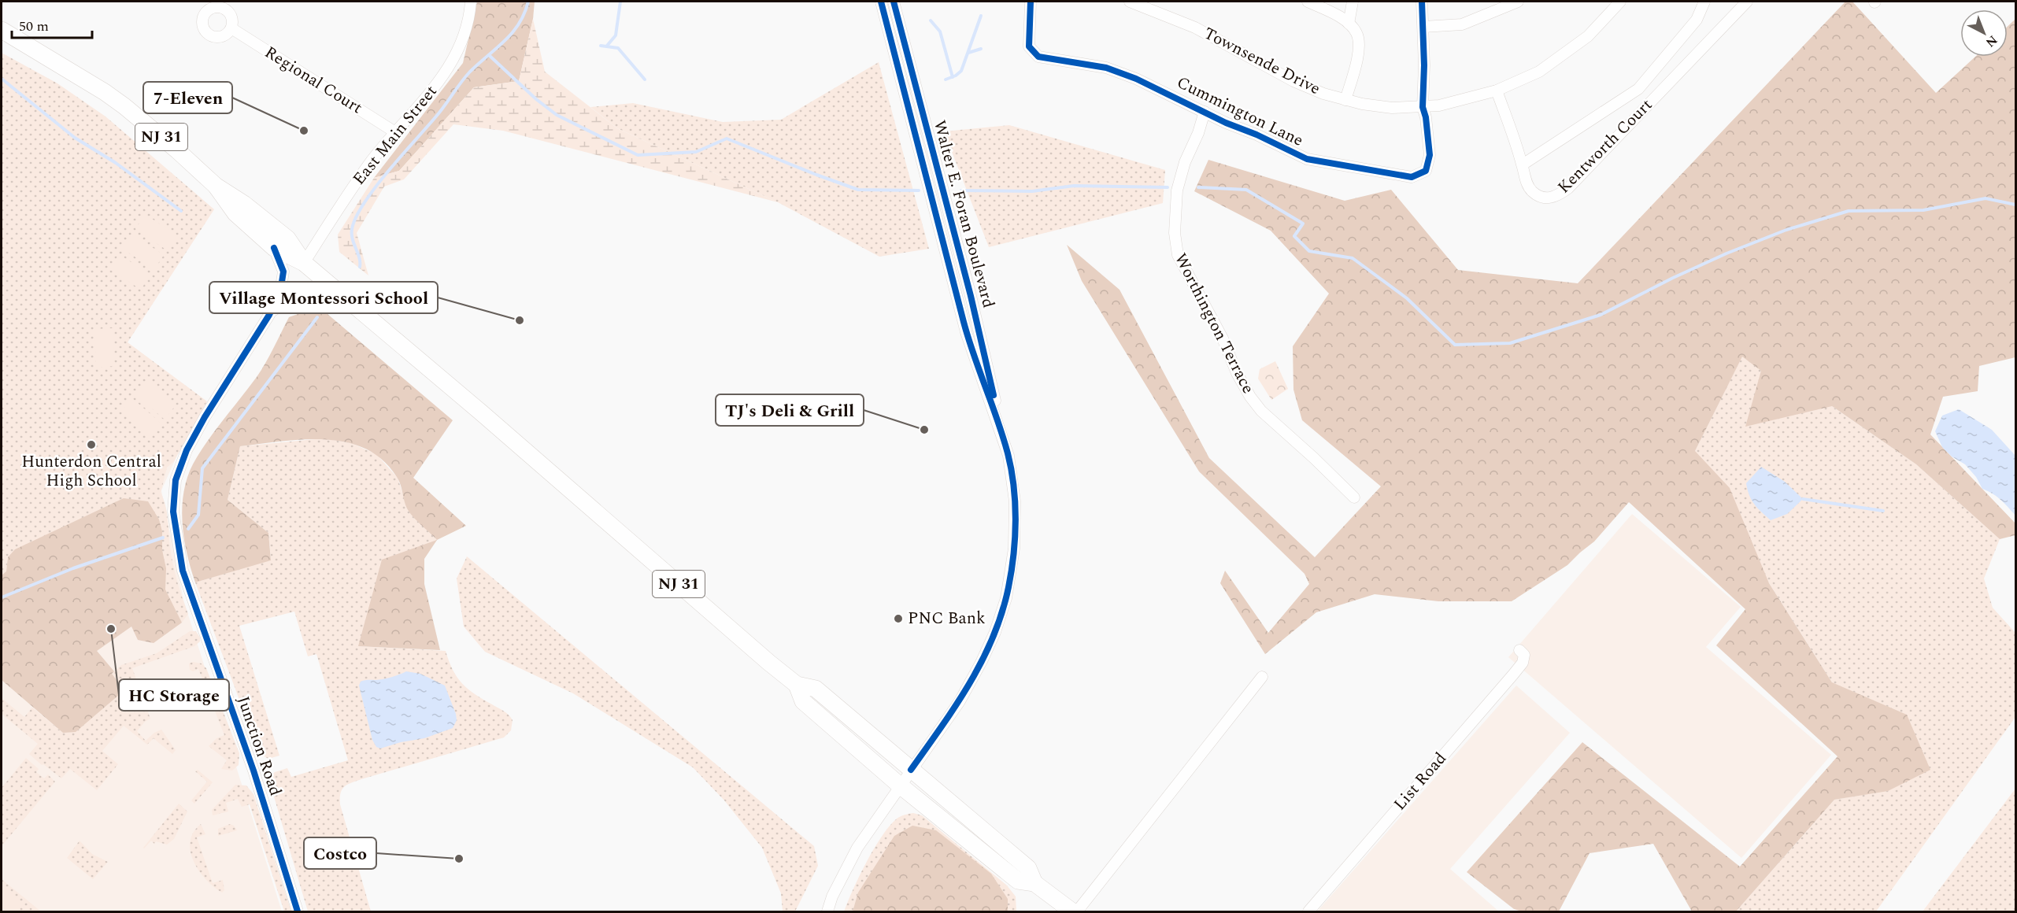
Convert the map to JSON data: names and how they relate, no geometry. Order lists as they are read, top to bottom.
{
  "streets": {
    "highway": ["NJ 31"],
    "street": [
      "Townsende Drive",
      "Regional Court",
      "Cummington Lane",
      "East Main Street",
      "Kentworth Court",
      "Walter E. Foran Boulevard",
      "Worthington Terrace",
      "Junction Road",
      "List Road"
    ]
  },
  "crossings": [
    ["Townsende Drive", "Cummington Lane"],
    ["Townsende Drive", "Kentworth Court"],
    ["Regional Court", "East Main Street"],
    ["Cummington Lane", "Worthington Terrace"],
    ["East Main Street", "NJ 31"],
    ["NJ 31", "Walter E. Foran Boulevard"]
  ],
  "places": [
    "7-Eleven",
    "Village Montessori School",
    "TJ's Deli & Grill",
    "Hunterdon Central High School",
    "PNC Bank",
    "HC Storage",
    "Costco"
  ],
  "scale_bar": "50 m",
  "north": "bottom right"
}
